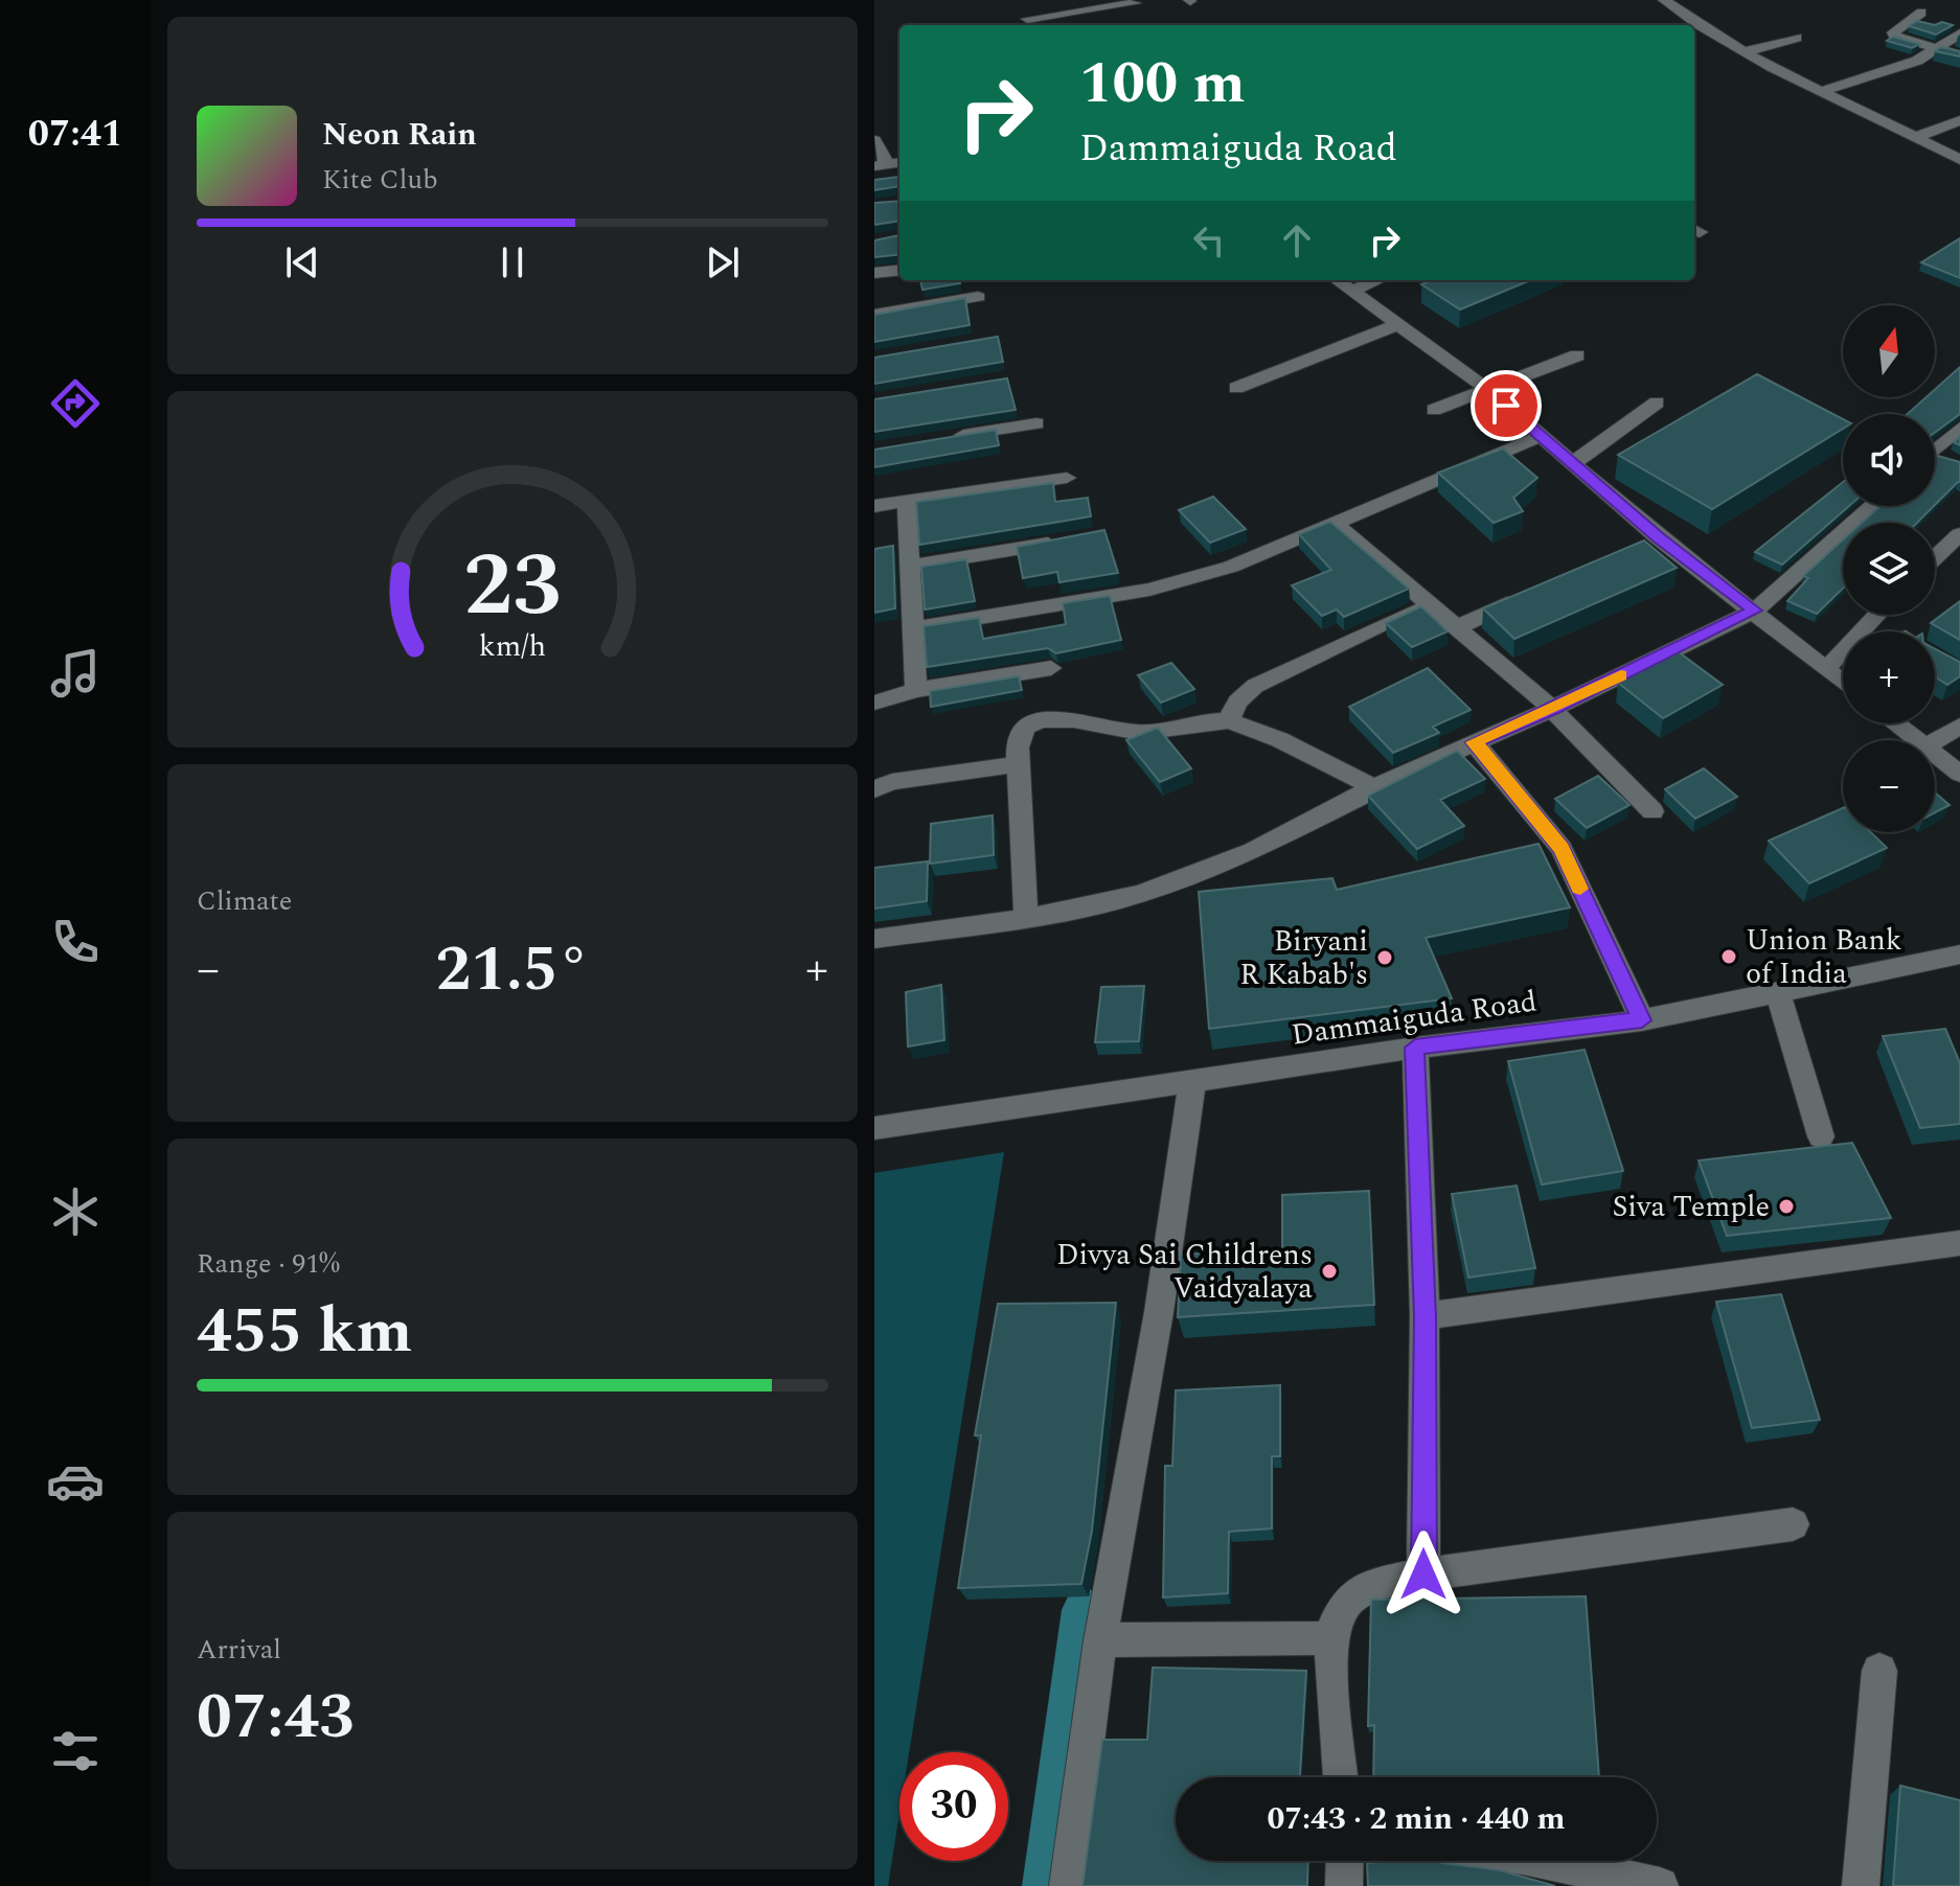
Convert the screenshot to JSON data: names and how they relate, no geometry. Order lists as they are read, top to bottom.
{
  "streets": {
    "street": ["Dammaiguda Road"]
  },
  "places": [
    "Union Bank of India",
    "Biryani R Kabab's",
    "Siva Temple",
    "Divya Sai Childrens Vaidyalaya"
  ],
  "north": "top",
  "page": {
    "tabs": "07:41",
    "turn": ["100 m", "Dammaiguda Road"],
    "song": ["Neon Rain", "Kite Club"],
    "map_buttons": ["+", "−"],
    "tile": [
      "Climate",
      ["Range · 91%", "455 km"],
      ["Arrival", "07:43"]
    ],
    "heat": ["−", "21.5°", "+"],
    "limit": "30",
    "trip": "07:43 · 2 min · 440 m",
    "gauge": ["23", "km/h"]
  }
}
